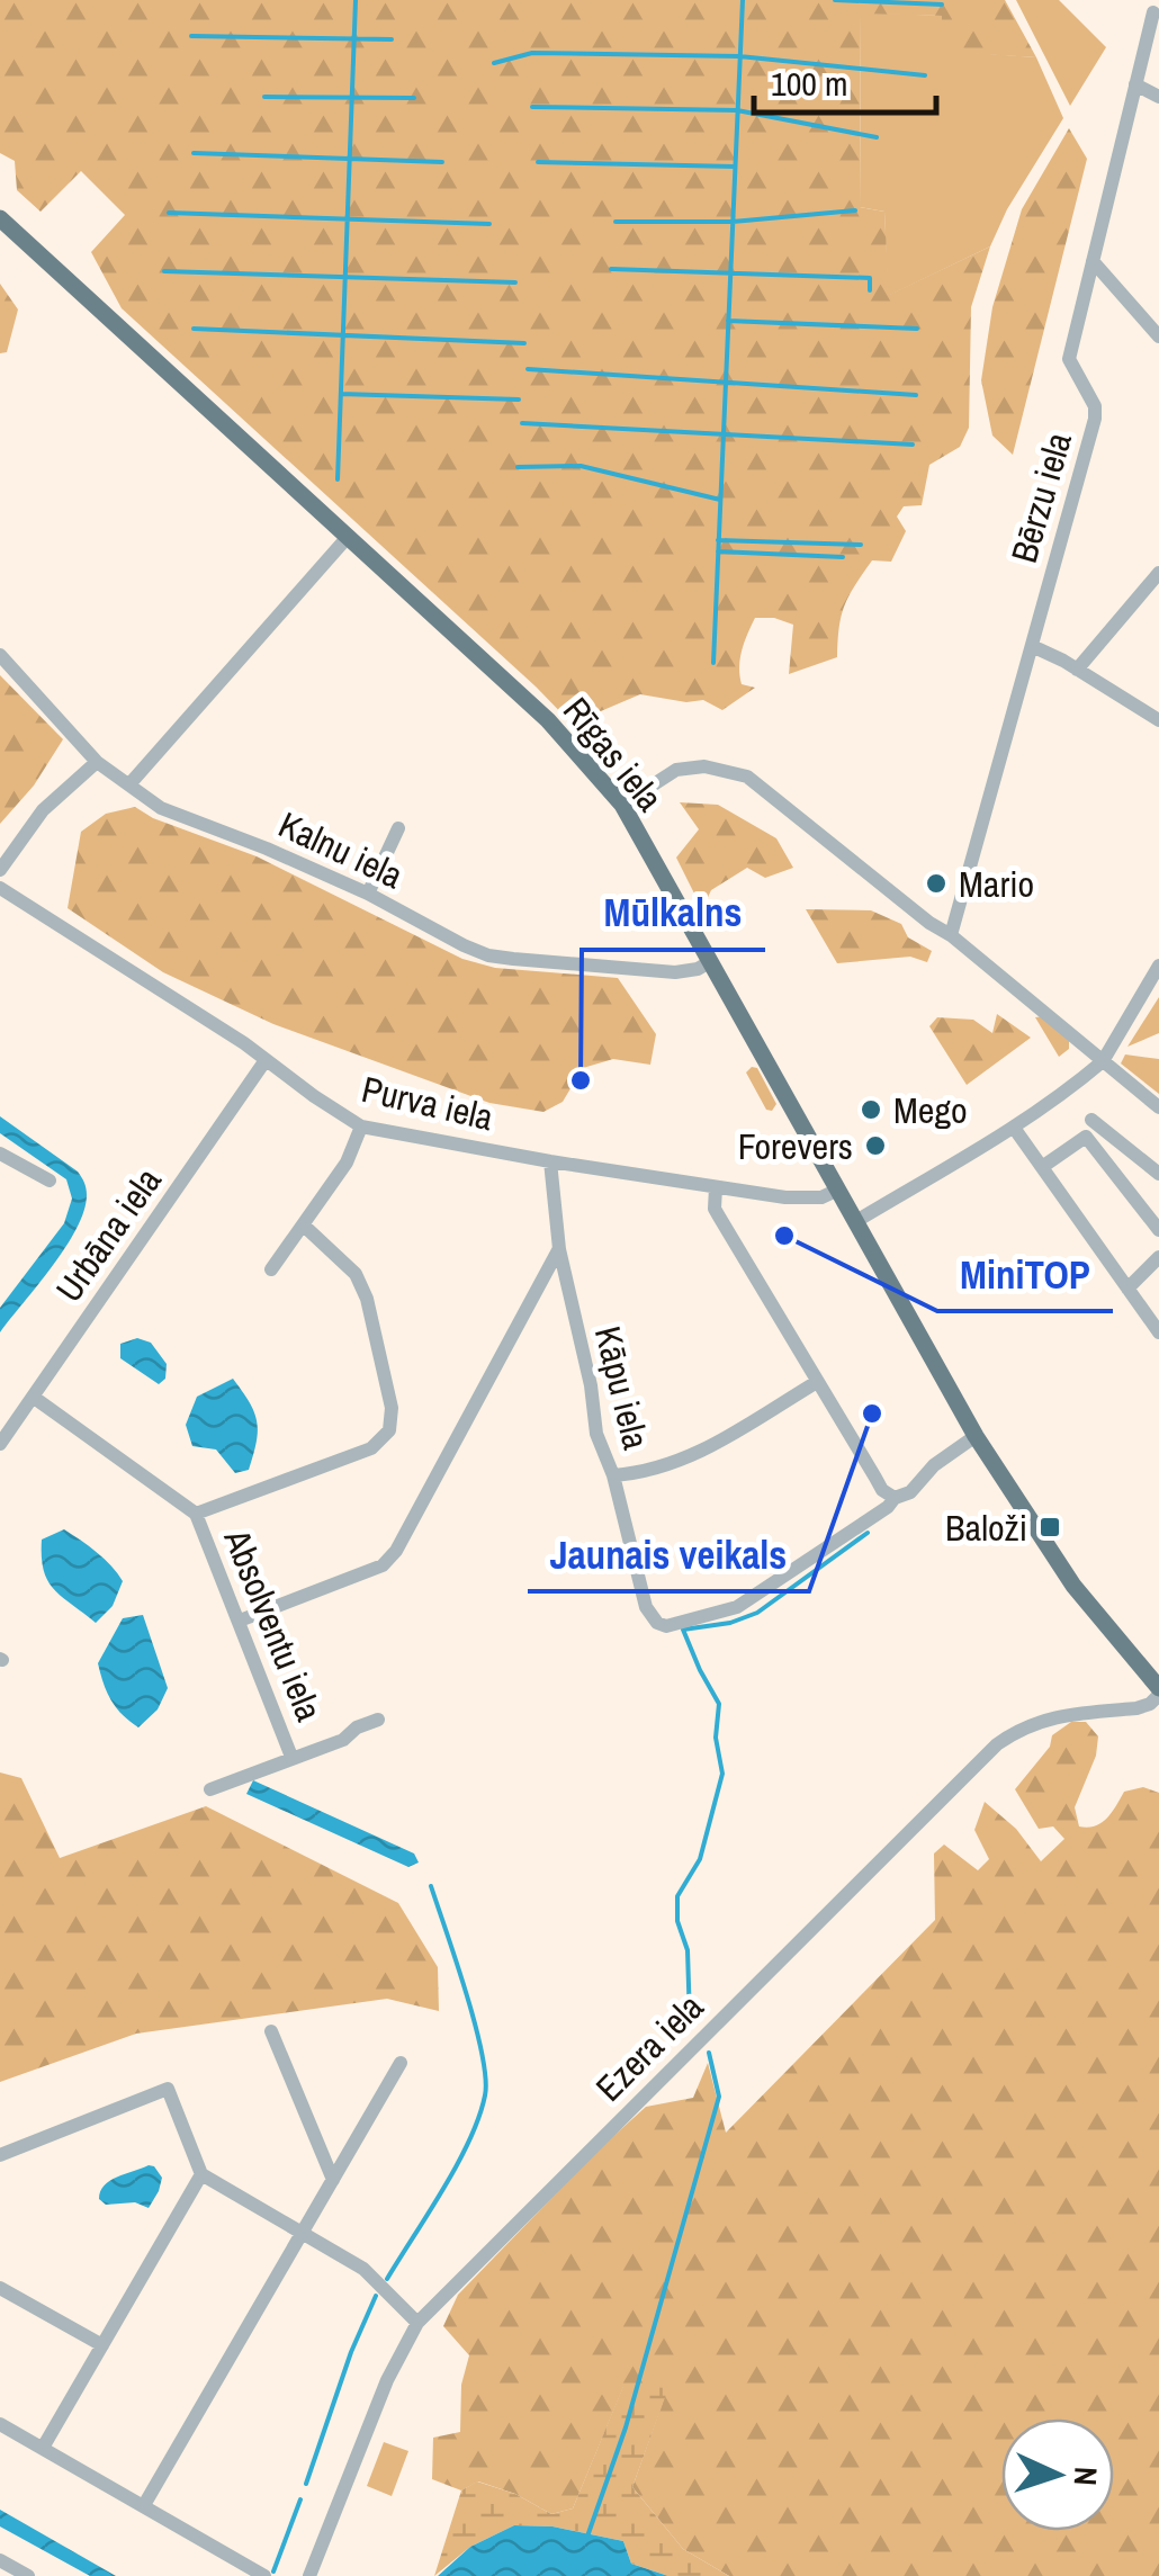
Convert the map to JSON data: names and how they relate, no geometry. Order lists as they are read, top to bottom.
{
  "streets": {
    "main road": ["Rīgas iela"],
    "street": [
      "Bērzu iela",
      "Kalnu iela",
      "Purva iela",
      "Urbāna iela",
      "Kāpu iela",
      "Absolventu iela",
      "Ezera iela"
    ]
  },
  "crossings": [
    ["Rīgas iela", "Kalnu iela"],
    ["Rīgas iela", "Purva iela"],
    ["Rīgas iela", "Ezera iela"],
    ["Purva iela", "Urbāna iela"],
    ["Purva iela", "Kāpu iela"],
    ["Urbāna iela", "Absolventu iela"]
  ],
  "places": {
    "other": [
      "Mario",
      "Mūlkalns",
      "Mego",
      "Forevers",
      "MiniTOP",
      "Jaunais veikals"
    ],
    "transit": ["Baloži"]
  },
  "scale_bar": "100 m",
  "north": "right"
}
